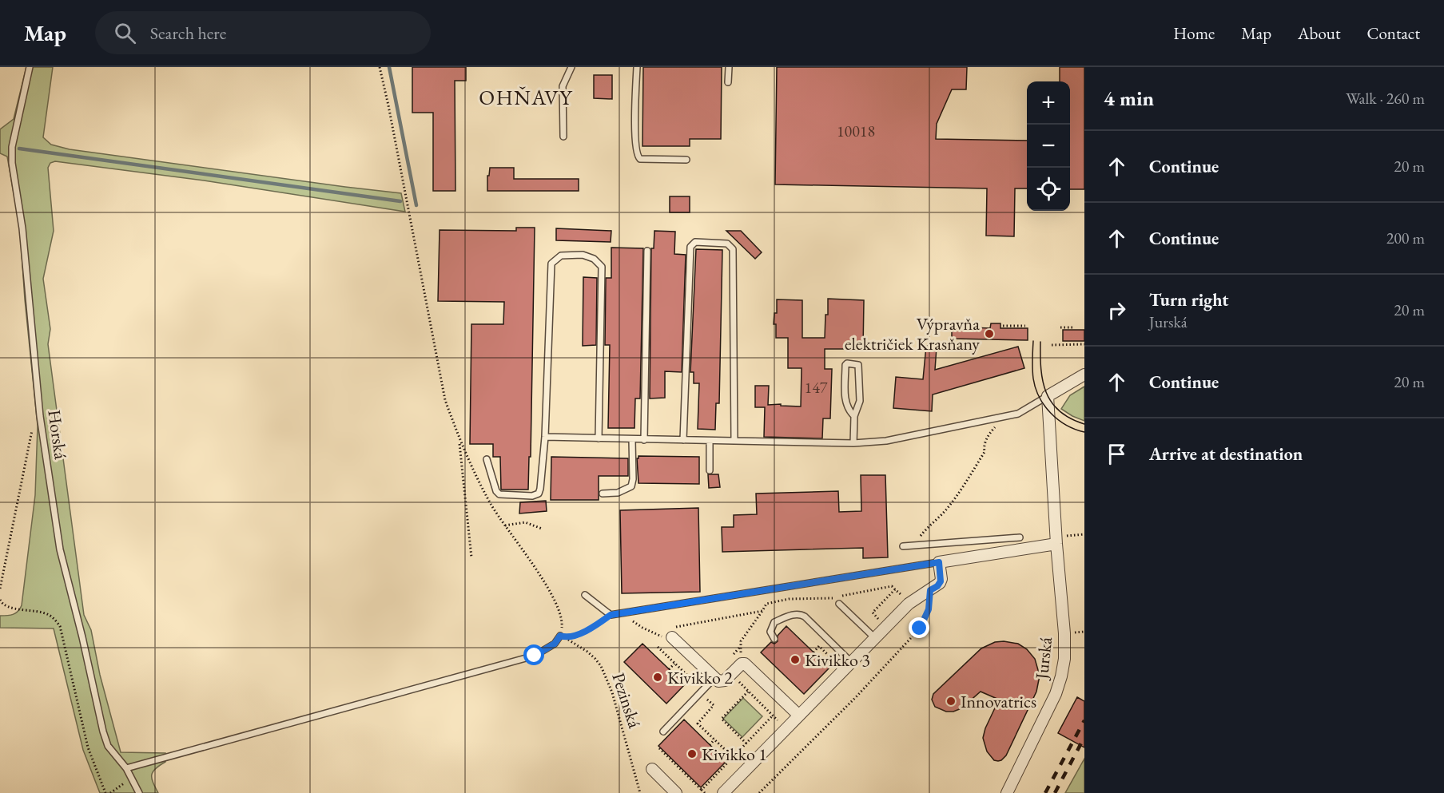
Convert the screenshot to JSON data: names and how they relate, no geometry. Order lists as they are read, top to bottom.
{
  "streets": {
    "street": ["Jurská"],
    "lane": ["Horská"],
    "path": ["Pezinská"]
  },
  "districts": ["OHŇAVY"],
  "places": [
    "Výpravňa električiek Krasňany",
    "Kivikko 3",
    "Kivikko 2",
    "Innovatrics",
    "Kivikko 1"
  ],
  "house_numbers": ["10018", "147"],
  "page": {
    "header": "Map",
    "search": "Search here",
    "nav": [
      "Home",
      "Map",
      "About",
      "Contact"
    ],
    "heading": ["4 min", "Walk · 260 m"],
    "map_buttons": ["+", "−"],
    "list": [
      ["Continue", "20 m"],
      ["Continue", "200 m"],
      ["Turn right", "Jurská", "20 m"],
      ["Continue", "20 m"],
      "Arrive at destination"
    ]
  }
}
